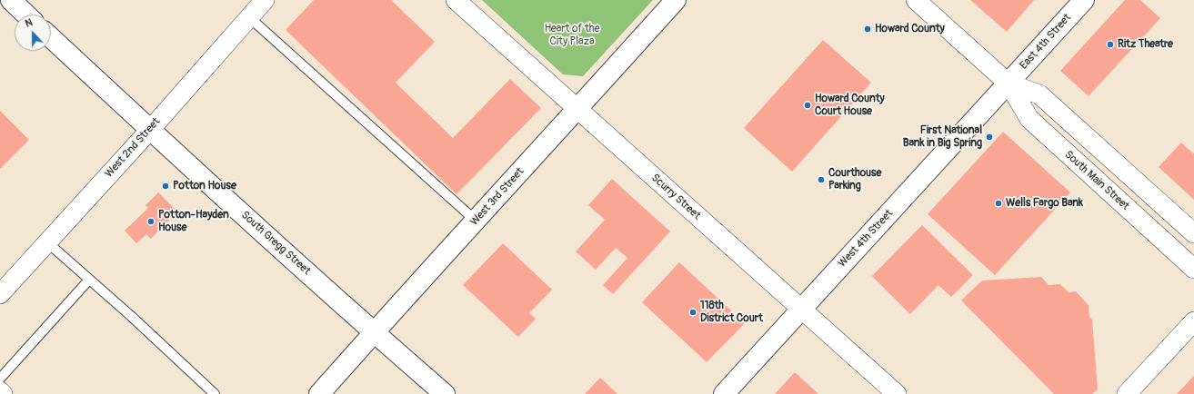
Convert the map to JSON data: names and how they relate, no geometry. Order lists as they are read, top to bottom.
{
  "streets": {
    "main road": [
      "East 4th Street",
      "West 3rd Street",
      "West 4th Street",
      "South Gregg Street"
    ],
    "street": ["West 2nd Street", "South Main Street", "Scurry Street"]
  },
  "crossings": [
    ["East 4th Street", "South Main Street"],
    ["East 4th Street", "West 4th Street"],
    ["West 2nd Street", "South Gregg Street"],
    ["South Main Street", "West 4th Street"],
    ["West 3rd Street", "Scurry Street"],
    ["West 3rd Street", "South Gregg Street"],
    ["Scurry Street", "West 4th Street"]
  ],
  "parks": ["Heart of the City Plaza"],
  "places": [
    "Howard County",
    "Ritz Theatre",
    "Howard County Court House",
    "First National Bank in Big Spring",
    "Courthouse Parking",
    "Potton House",
    "Wells Fargo Bank",
    "Potton-Hayden House",
    "118th District Court"
  ],
  "north": "top"
}
